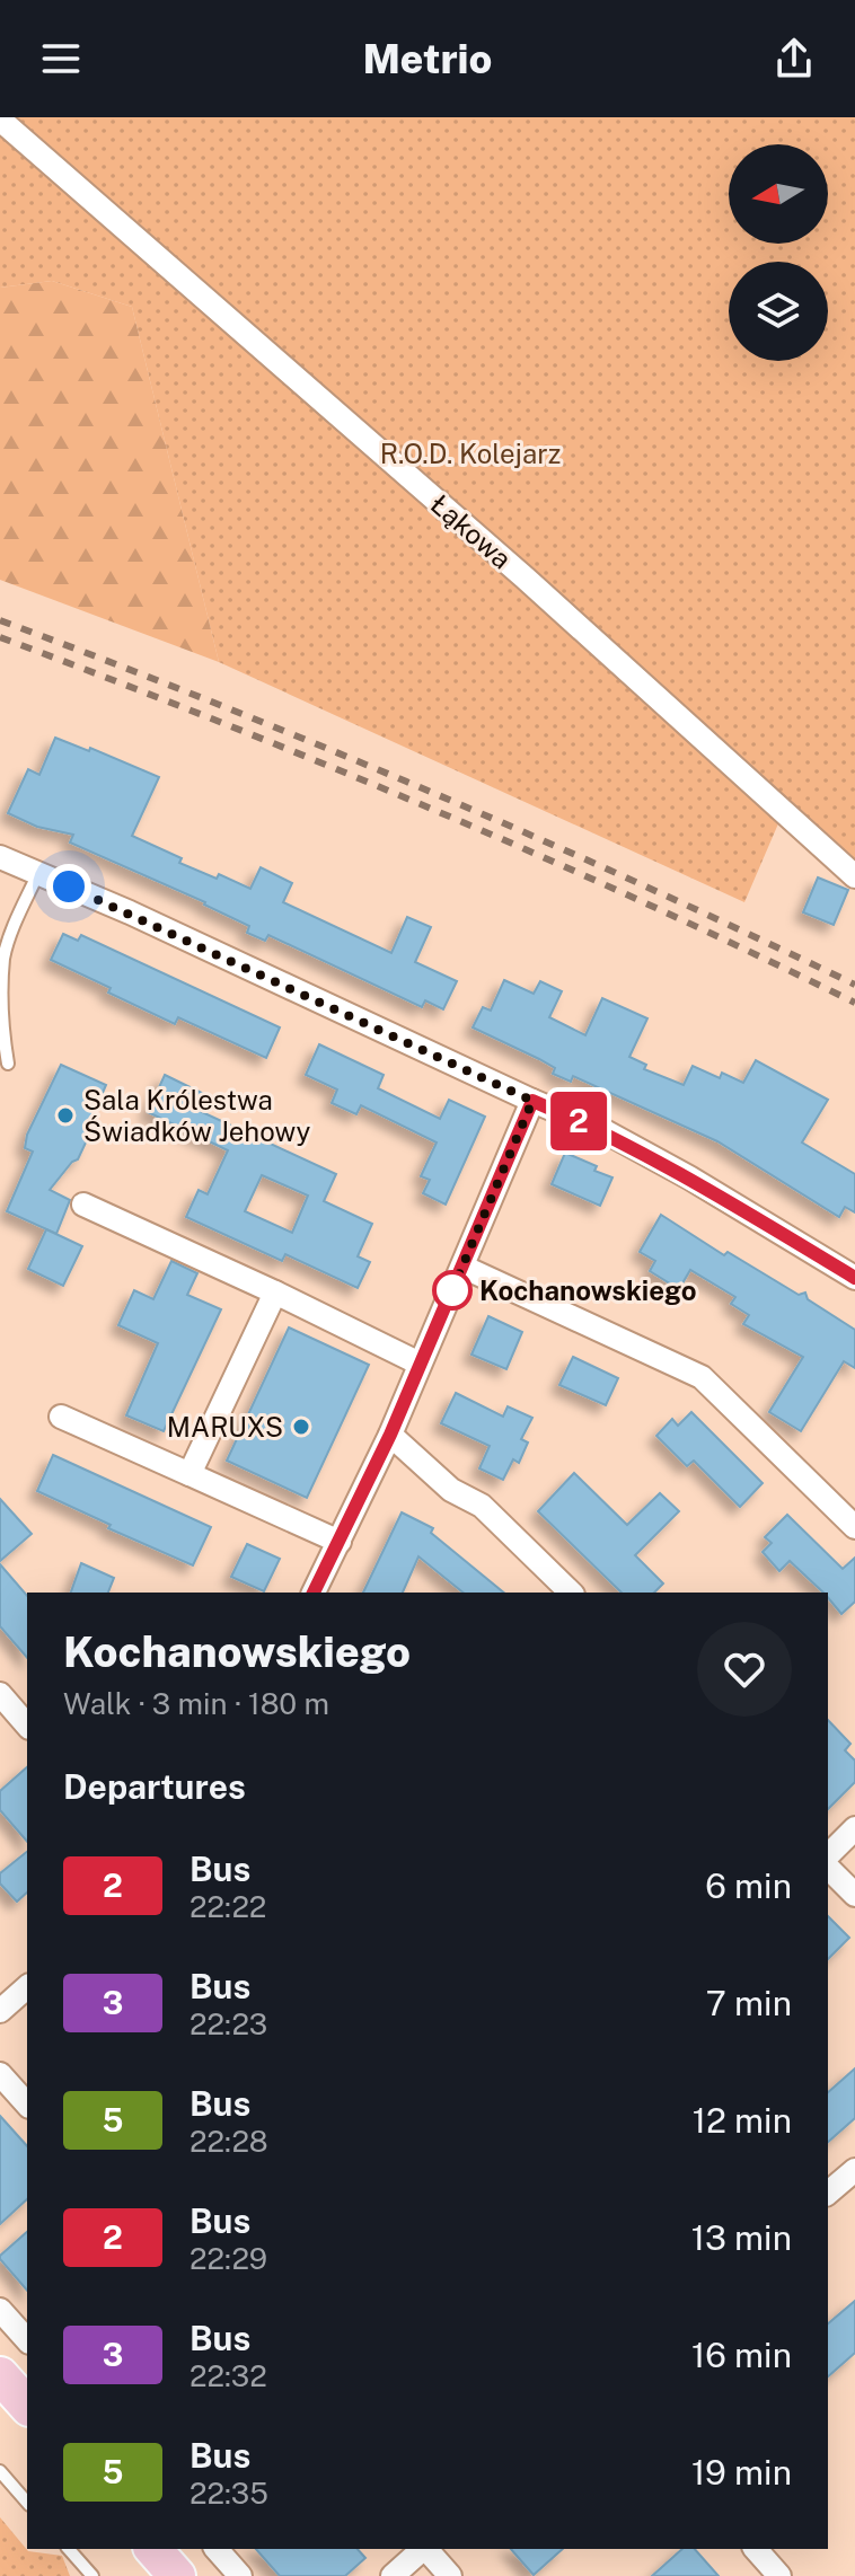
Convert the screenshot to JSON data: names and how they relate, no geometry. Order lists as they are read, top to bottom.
{
  "streets": {
    "street": ["Łąkowa"]
  },
  "parks": ["R.O.D. Kolejarz"],
  "places": ["Sala Królestwa Świadków Jehowy", "Kochanowskiego", "MARUXS"],
  "lines": ["bus line 2"],
  "north": "left",
  "page": {
    "header": "Metrio",
    "on_map": "2",
    "heading": [
      ["Kochanowskiego", "Walk · 3 min · 180 m"],
      "Departures"
    ],
    "list": [
      {
        "mark": "2",
        "name": "Bus",
        "note": "22:22",
        "value": "6 min"
      },
      {
        "mark": "3",
        "name": "Bus",
        "note": "22:23",
        "value": "7 min"
      },
      {
        "mark": "5",
        "name": "Bus",
        "note": "22:28",
        "value": "12 min"
      },
      {
        "mark": "2",
        "name": "Bus",
        "note": "22:29",
        "value": "13 min"
      },
      {
        "mark": "3",
        "name": "Bus",
        "note": "22:32",
        "value": "16 min"
      },
      {
        "mark": "5",
        "name": "Bus",
        "note": "22:35",
        "value": "19 min"
      }
    ]
  }
}
